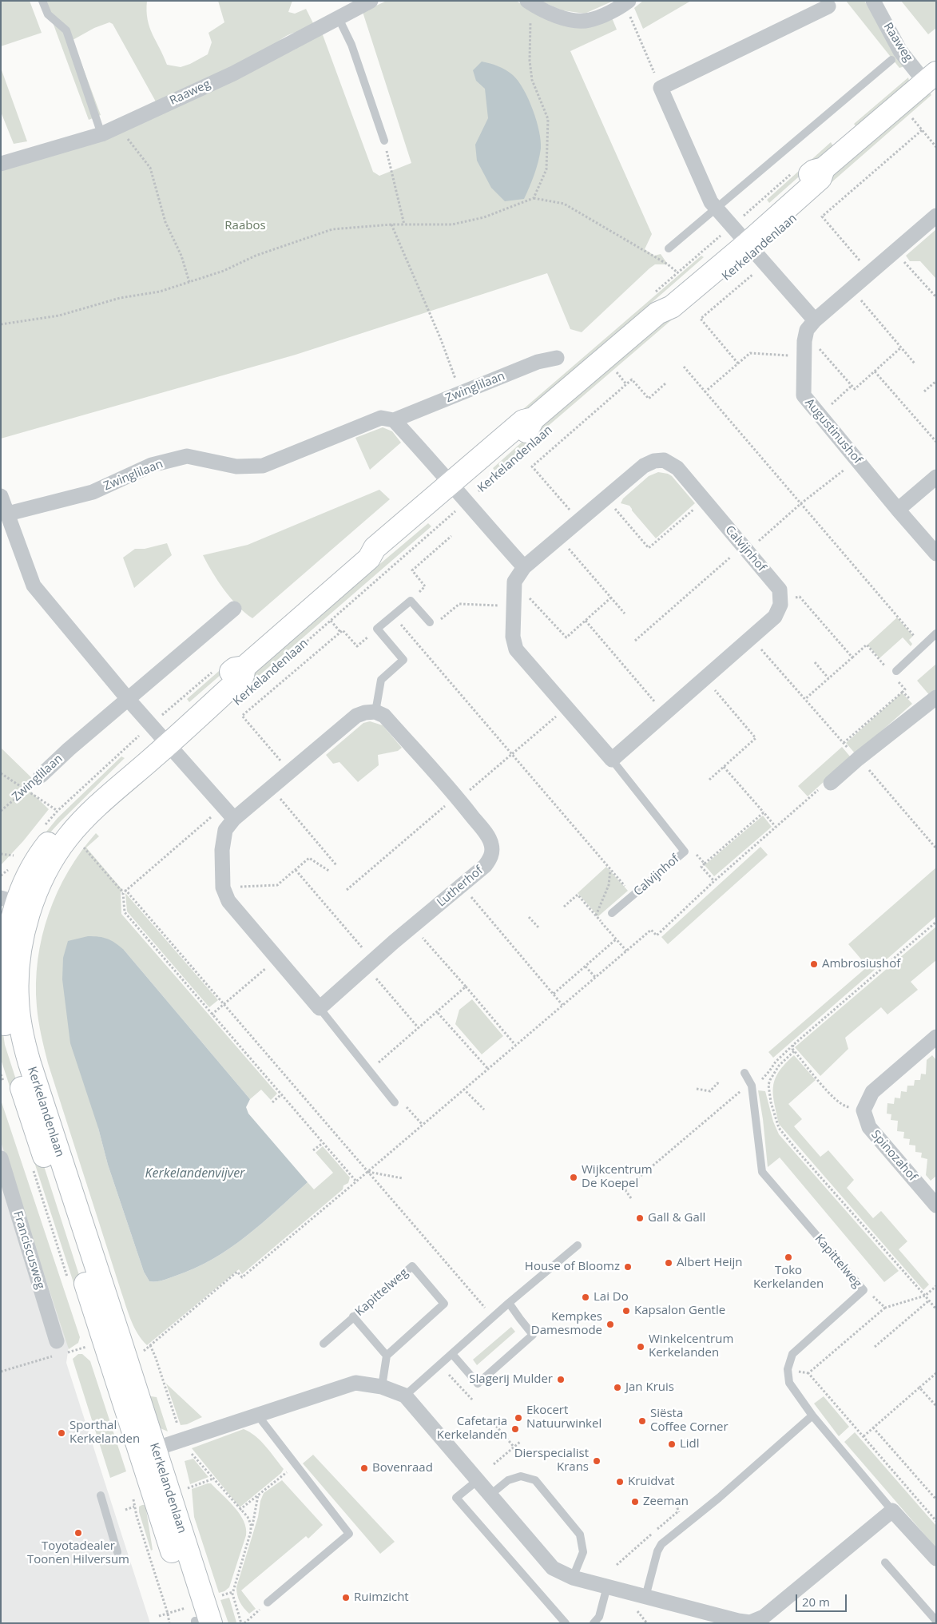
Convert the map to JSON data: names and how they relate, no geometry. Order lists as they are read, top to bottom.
{
  "streets": {
    "street": [
      "Raaweg",
      "Kerkelandenlaan",
      "Zwinglilaan",
      "Augustinushof",
      "Calvijnhof",
      "Lutherhof",
      "Spinozahof",
      "Franciscusweg",
      "Kapittelweg"
    ]
  },
  "crossings": [
    ["Raaweg", "Kerkelandenlaan"]
  ],
  "water": ["Kerkelandenvijver"],
  "parks": ["Raabos"],
  "places": [
    "Ambrosiushof",
    "Wijkcentrum De Koepel",
    "Gall & Gall",
    "Toko Kerkelanden",
    "Albert Heijn",
    "House of Bloomz",
    "Lai Do",
    "Kapsalon Gentle",
    "Kempkes Damesmode",
    "Winkelcentrum Kerkelanden",
    "Slagerij Mulder",
    "Jan Kruis",
    "Ekocert Natuurwinkel",
    "Siësta Coffee Corner",
    "Cafetaria Kerkelanden",
    "Sporthal Kerkelanden",
    "Lidl",
    "Dierspecialist Krans",
    "Bovenraad",
    "Kruidvat",
    "Zeeman",
    "Toyotadealer Toonen Hilversum",
    "Ruimzicht"
  ],
  "scale_bar": "20 m"
}
